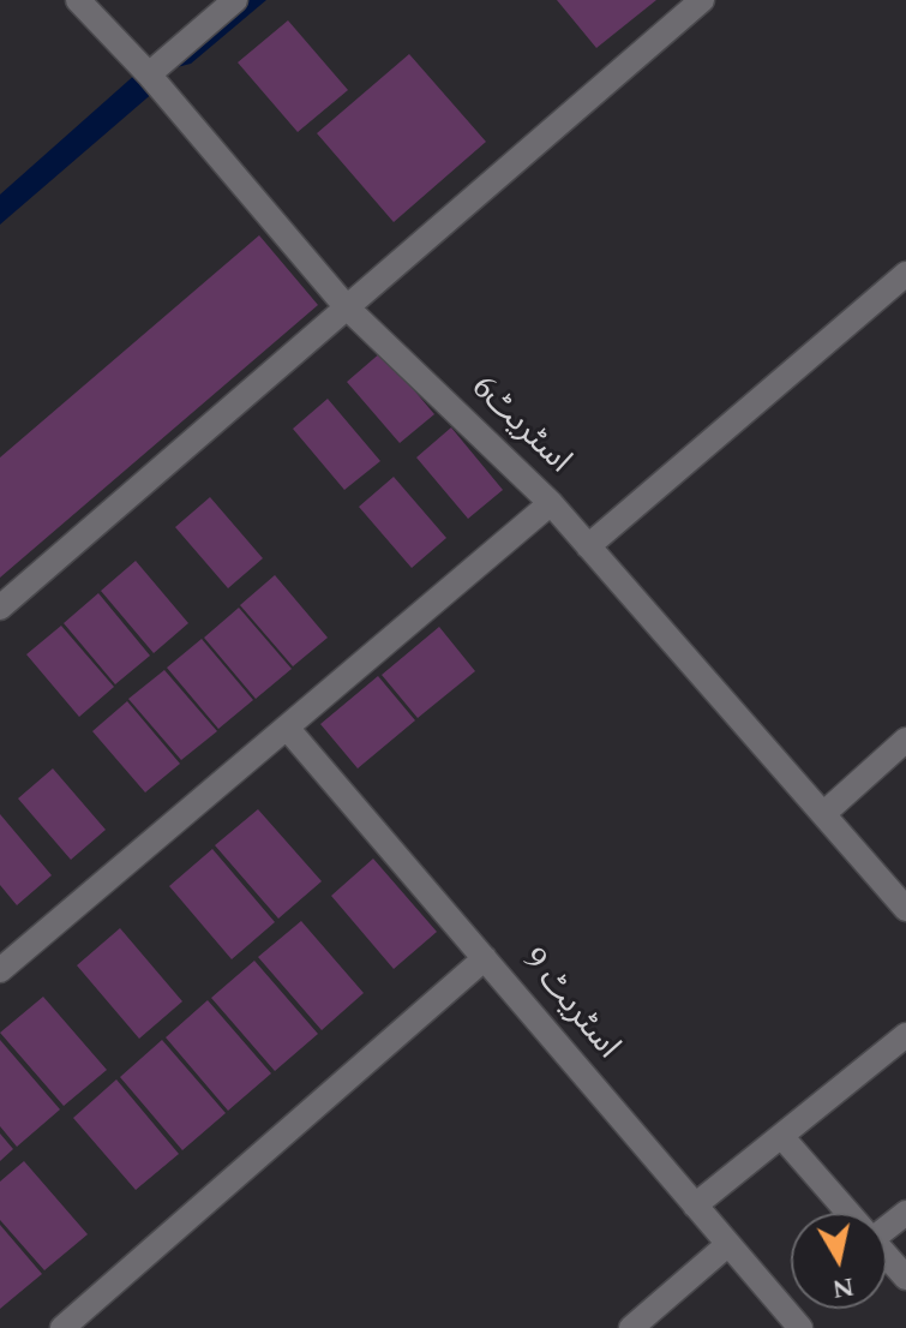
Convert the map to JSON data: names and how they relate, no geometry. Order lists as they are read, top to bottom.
{
  "streets": {
    "street": ["اسٹریٹ6", "اسٹریٹ 9"]
  },
  "north": "bottom"
}
